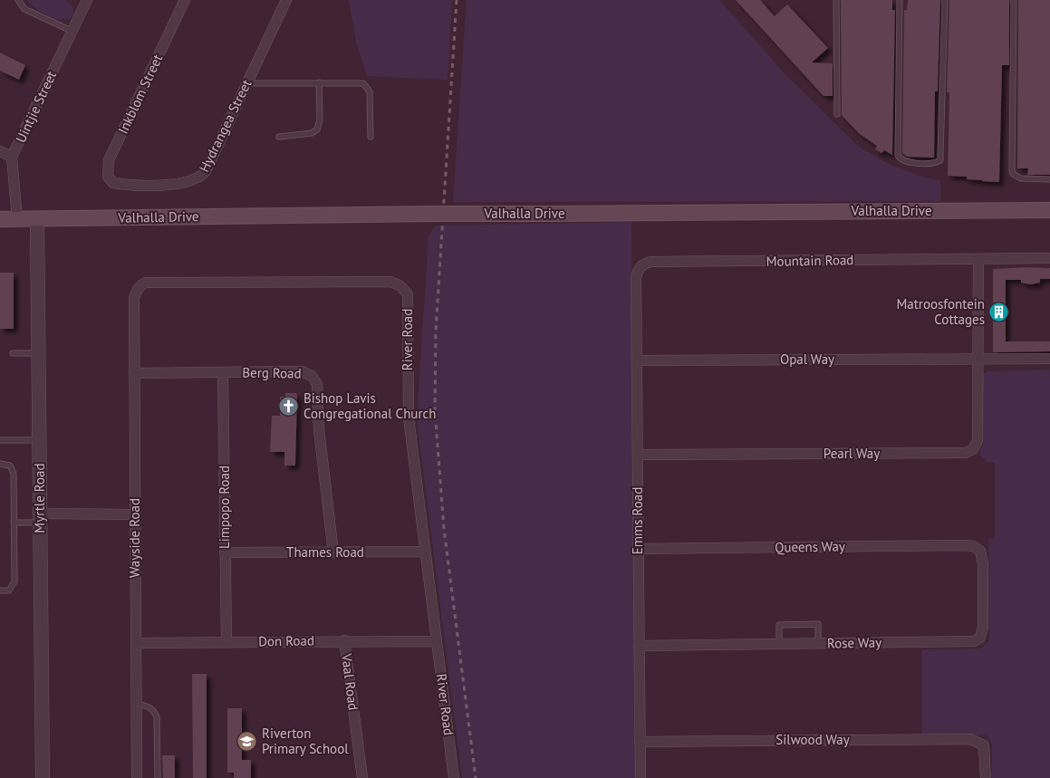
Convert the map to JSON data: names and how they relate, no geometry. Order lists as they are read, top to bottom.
{
  "streets": {
    "main road": ["Valhalla Drive"],
    "street": [
      "Inkblom Street",
      "Uintjie Street",
      "Hydrangea Street",
      "Mountain Road",
      "River Road",
      "Opal Way",
      "Berg Road",
      "Pearl Way",
      "Myrtle Road",
      "Limpopo Road",
      "Emms Road",
      "Wayside Road",
      "Queens Way",
      "Thames Road",
      "Don Road",
      "Rose Way",
      "Vaal Road",
      "Silwood Way"
    ]
  },
  "crossings": [
    ["Inkblom Street", "Hydrangea Street"],
    ["Uintjie Street", "Valhalla Drive"],
    ["Valhalla Drive", "Myrtle Road"],
    ["Mountain Road", "Emms Road"],
    ["River Road", "Wayside Road"],
    ["River Road", "Thames Road"],
    ["River Road", "Don Road"],
    ["Opal Way", "Pearl Way"],
    ["Opal Way", "Emms Road"],
    ["Berg Road", "Limpopo Road"],
    ["Berg Road", "Wayside Road"],
    ["Berg Road", "Thames Road"],
    ["Pearl Way", "Emms Road"],
    ["Limpopo Road", "Thames Road"],
    ["Limpopo Road", "Don Road"],
    ["Emms Road", "Queens Way"],
    ["Emms Road", "Rose Way"],
    ["Emms Road", "Silwood Way"],
    ["Wayside Road", "Don Road"],
    ["Queens Way", "Rose Way"],
    ["Don Road", "Vaal Road"]
  ],
  "places": {
    "building": ["Matroosfontein Cottages"],
    "church": ["Bishop Lavis Congregational Church"],
    "school or university": ["Riverton Primary School"]
  }
}
